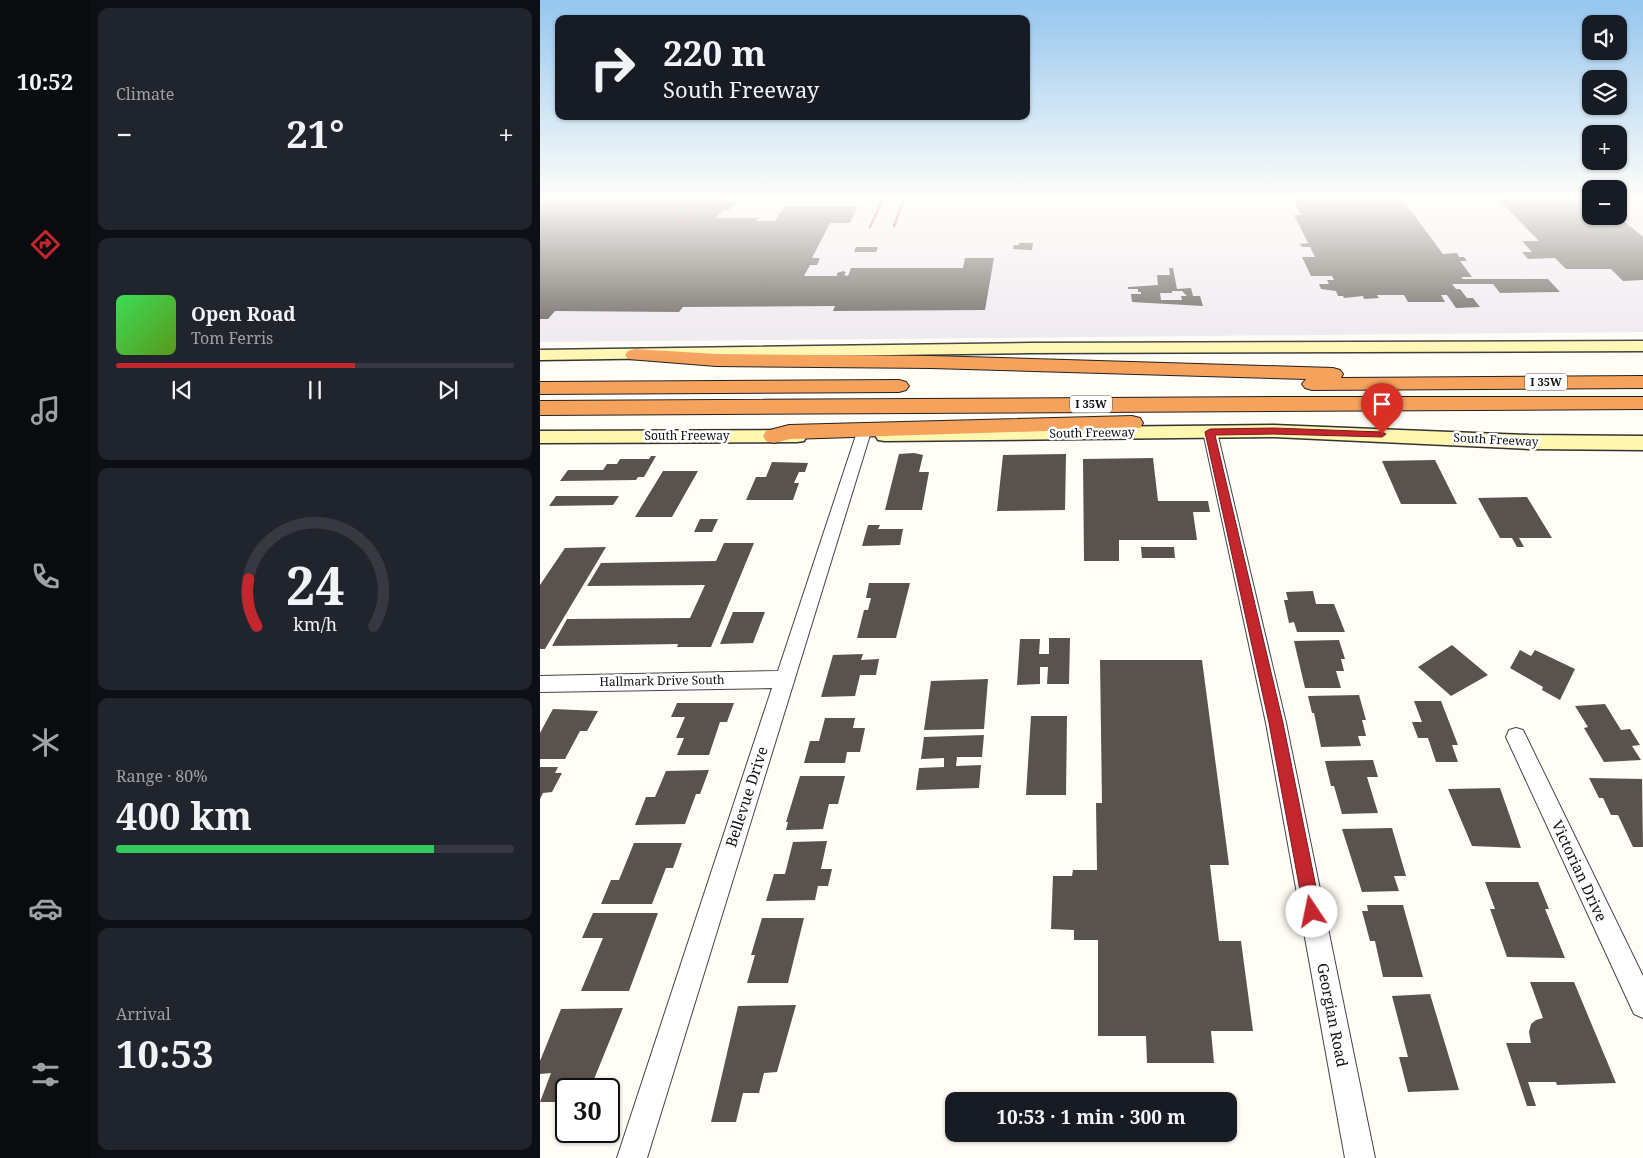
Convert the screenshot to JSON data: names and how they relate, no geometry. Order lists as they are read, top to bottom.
{
  "streets": {
    "highway": ["I 35W"],
    "main road": ["South Freeway"],
    "street": [
      "Hallmark Drive South",
      "Bellevue Drive",
      "Victorian Drive",
      "Georgian Road"
    ]
  },
  "crossings": [
    ["South Freeway", "Bellevue Drive"],
    ["South Freeway", "Georgian Road"],
    ["Hallmark Drive South", "Bellevue Drive"]
  ],
  "page": {
    "tabs": "10:52",
    "tile": [
      "Climate",
      ["Range · 80%", "400 km"],
      ["Arrival", "10:53"]
    ],
    "map_buttons": ["+", "−"],
    "turn": ["220 m", "South Freeway"],
    "heat": ["−", "21°", "+"],
    "song": ["Open Road", "Tom Ferris"],
    "limit": "30",
    "trip": "10:53 · 1 min · 300 m",
    "gauge": ["24", "km/h"]
  }
}
